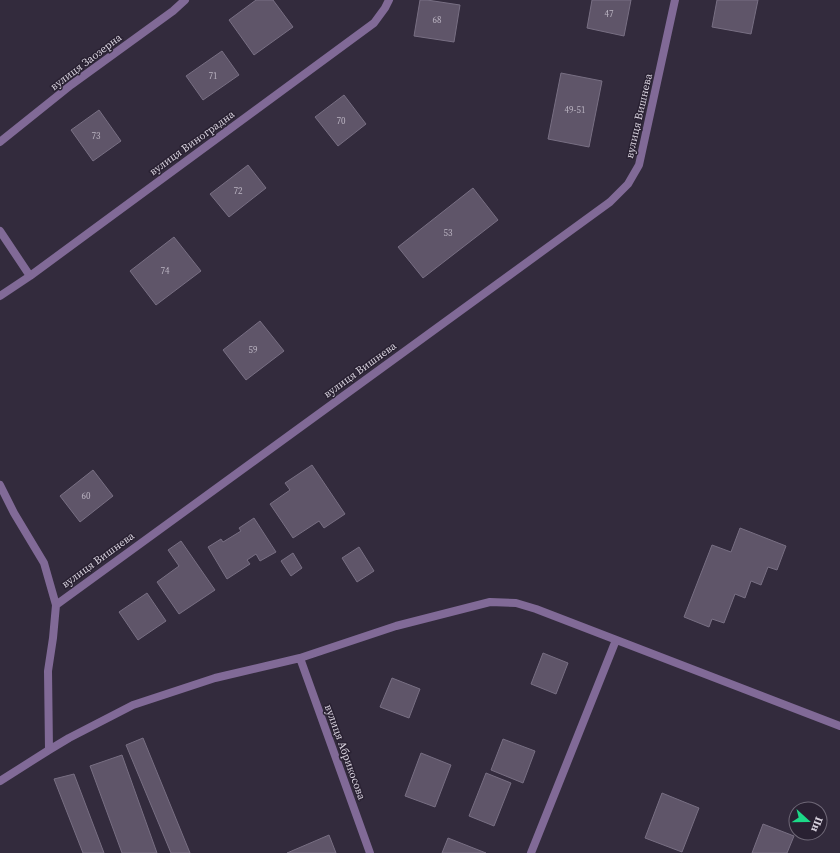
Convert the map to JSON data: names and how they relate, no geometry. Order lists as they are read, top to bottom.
{
  "streets": {
    "street": [
      "вулиця Заозерна",
      "вулиця Вишнева",
      "вулиця Виноградна",
      "вулиця Абрикосова"
    ]
  },
  "house_numbers": [
    "47",
    "68",
    "71",
    "49-51",
    "70",
    "73",
    "72",
    "53",
    "74",
    "59",
    "60"
  ],
  "north": "right"
}
